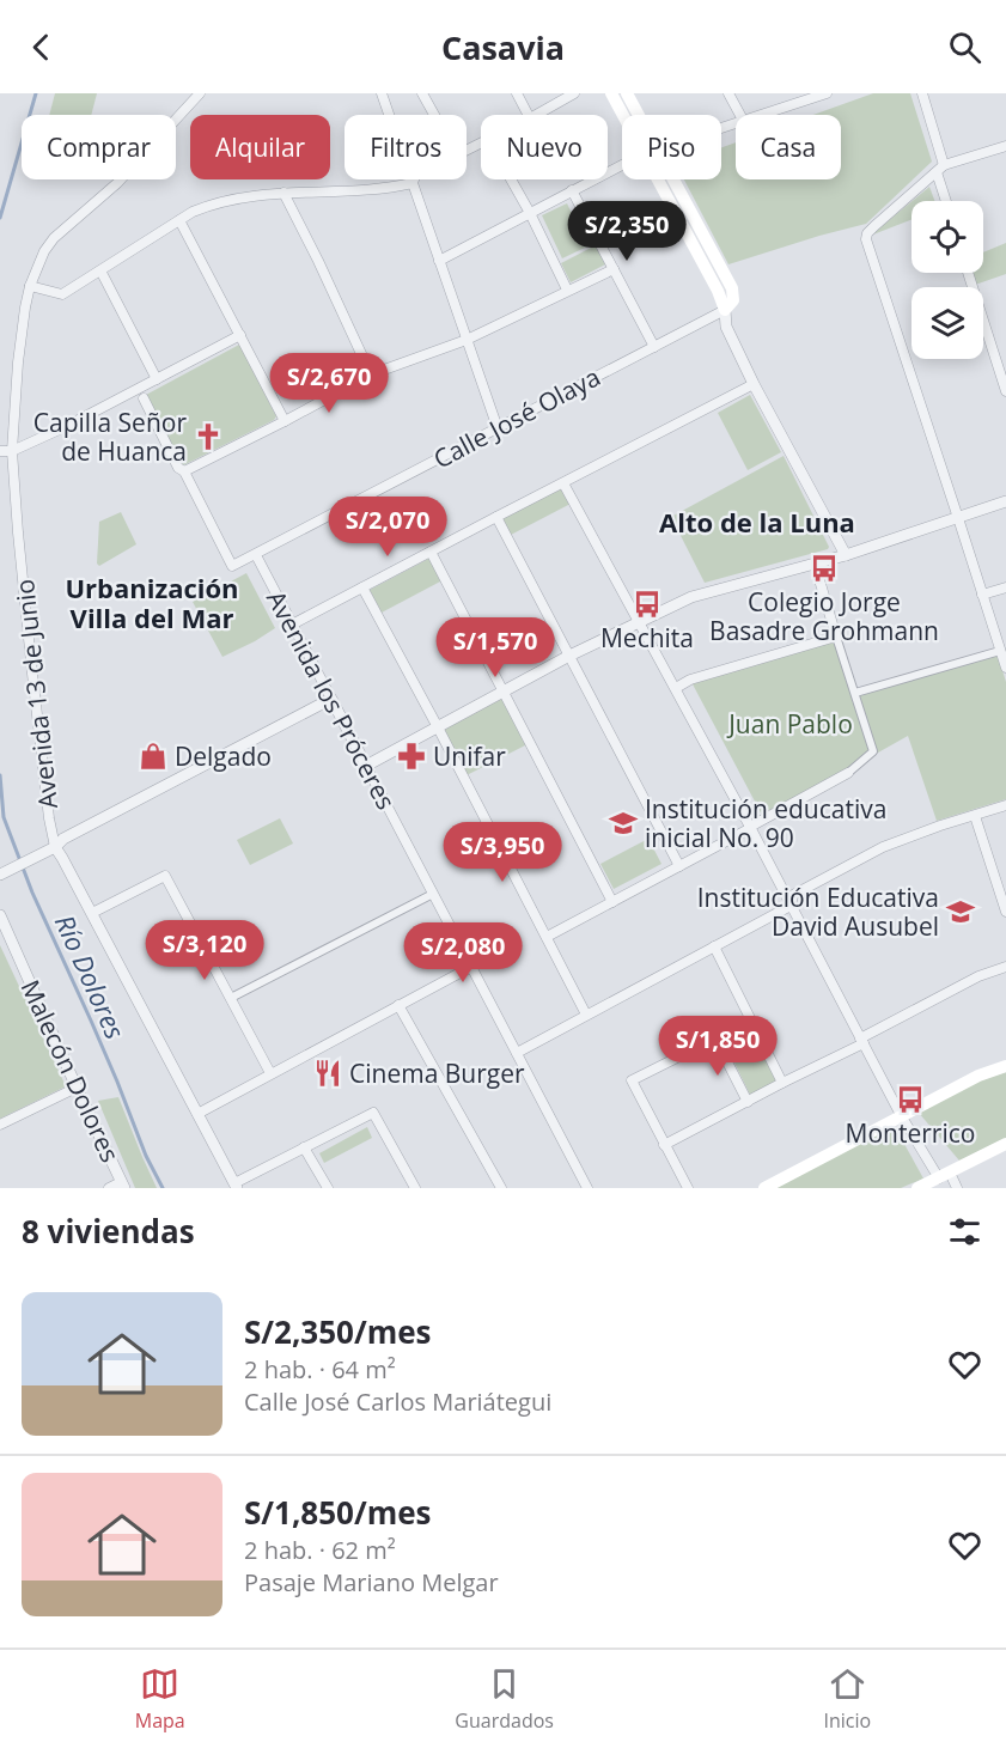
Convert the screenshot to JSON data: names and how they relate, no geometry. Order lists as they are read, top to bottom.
{
  "streets": {
    "street": [
      "Calle José Olaya",
      "Avenida 13 de Junio",
      "Avenida los Próceres",
      "Malecón Dolores"
    ]
  },
  "crossings": [
    ["Calle José Olaya", "Avenida los Próceres"]
  ],
  "districts": ["Alto de la Luna", "Urbanización Villa del Mar"],
  "water": ["Río Dolores"],
  "parks": ["Juan Pablo"],
  "places": {
    "church": ["Capilla Señor de Huanca"],
    "bus stop": ["Colegio Jorge Basadre Grohmann", "Mechita", "Monterrico"],
    "shop": ["Delgado"],
    "pharmacy": ["Unifar"],
    "school or university": ["Institución educativa inicial No. 90", "Institución Educativa David Ausubel"],
    "restaurant": ["Cinema Burger"]
  },
  "page": {
    "header": "Casavia",
    "chip": [
      "Comprar",
      "Alquilar",
      "Filtros",
      "Nuevo",
      "Piso",
      "Casa"
    ],
    "price": [
      "S/2,350",
      "S/2,670",
      "S/2,070",
      "S/1,570",
      "S/3,950",
      "S/3,120",
      "S/2,080",
      "S/1,850"
    ],
    "heading": "8 viviendas",
    "list": [
      {
        "name": "S/2,350/mes",
        "note": "2 hab. · 64 m² · Calle José Carlos Mariátegui"
      },
      {
        "name": "S/1,850/mes",
        "note": "2 hab. · 62 m² · Pasaje Mariano Melgar"
      }
    ],
    "tabs": ["Mapa", "Guardados", "Inicio"]
  }
}
